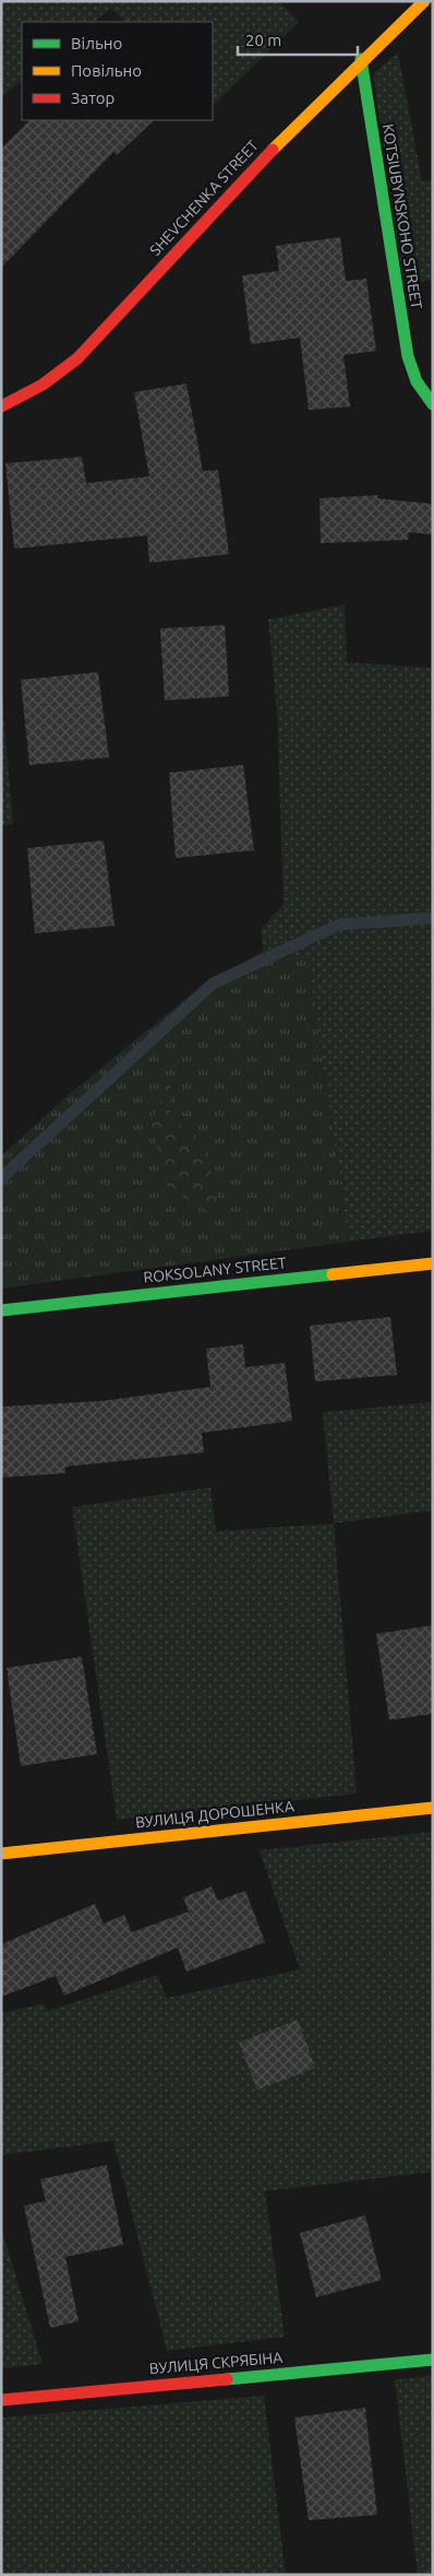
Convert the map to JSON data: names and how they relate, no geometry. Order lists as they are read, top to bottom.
{
  "streets": {
    "street": [
      "SHEVCHENKA STREET",
      "KOTSIUBYNSKOHO STREET",
      "ROKSOLANY STREET",
      "ВУЛИЦЯ ДОРОШЕНКА",
      "ВУЛИЦЯ СКРЯБІНА"
    ]
  },
  "crossings": [
    ["SHEVCHENKA STREET", "KOTSIUBYNSKOHO STREET"]
  ],
  "legend": ["Вільно", "Повільно", "Затор"],
  "scale_bar": "20 m"
}
